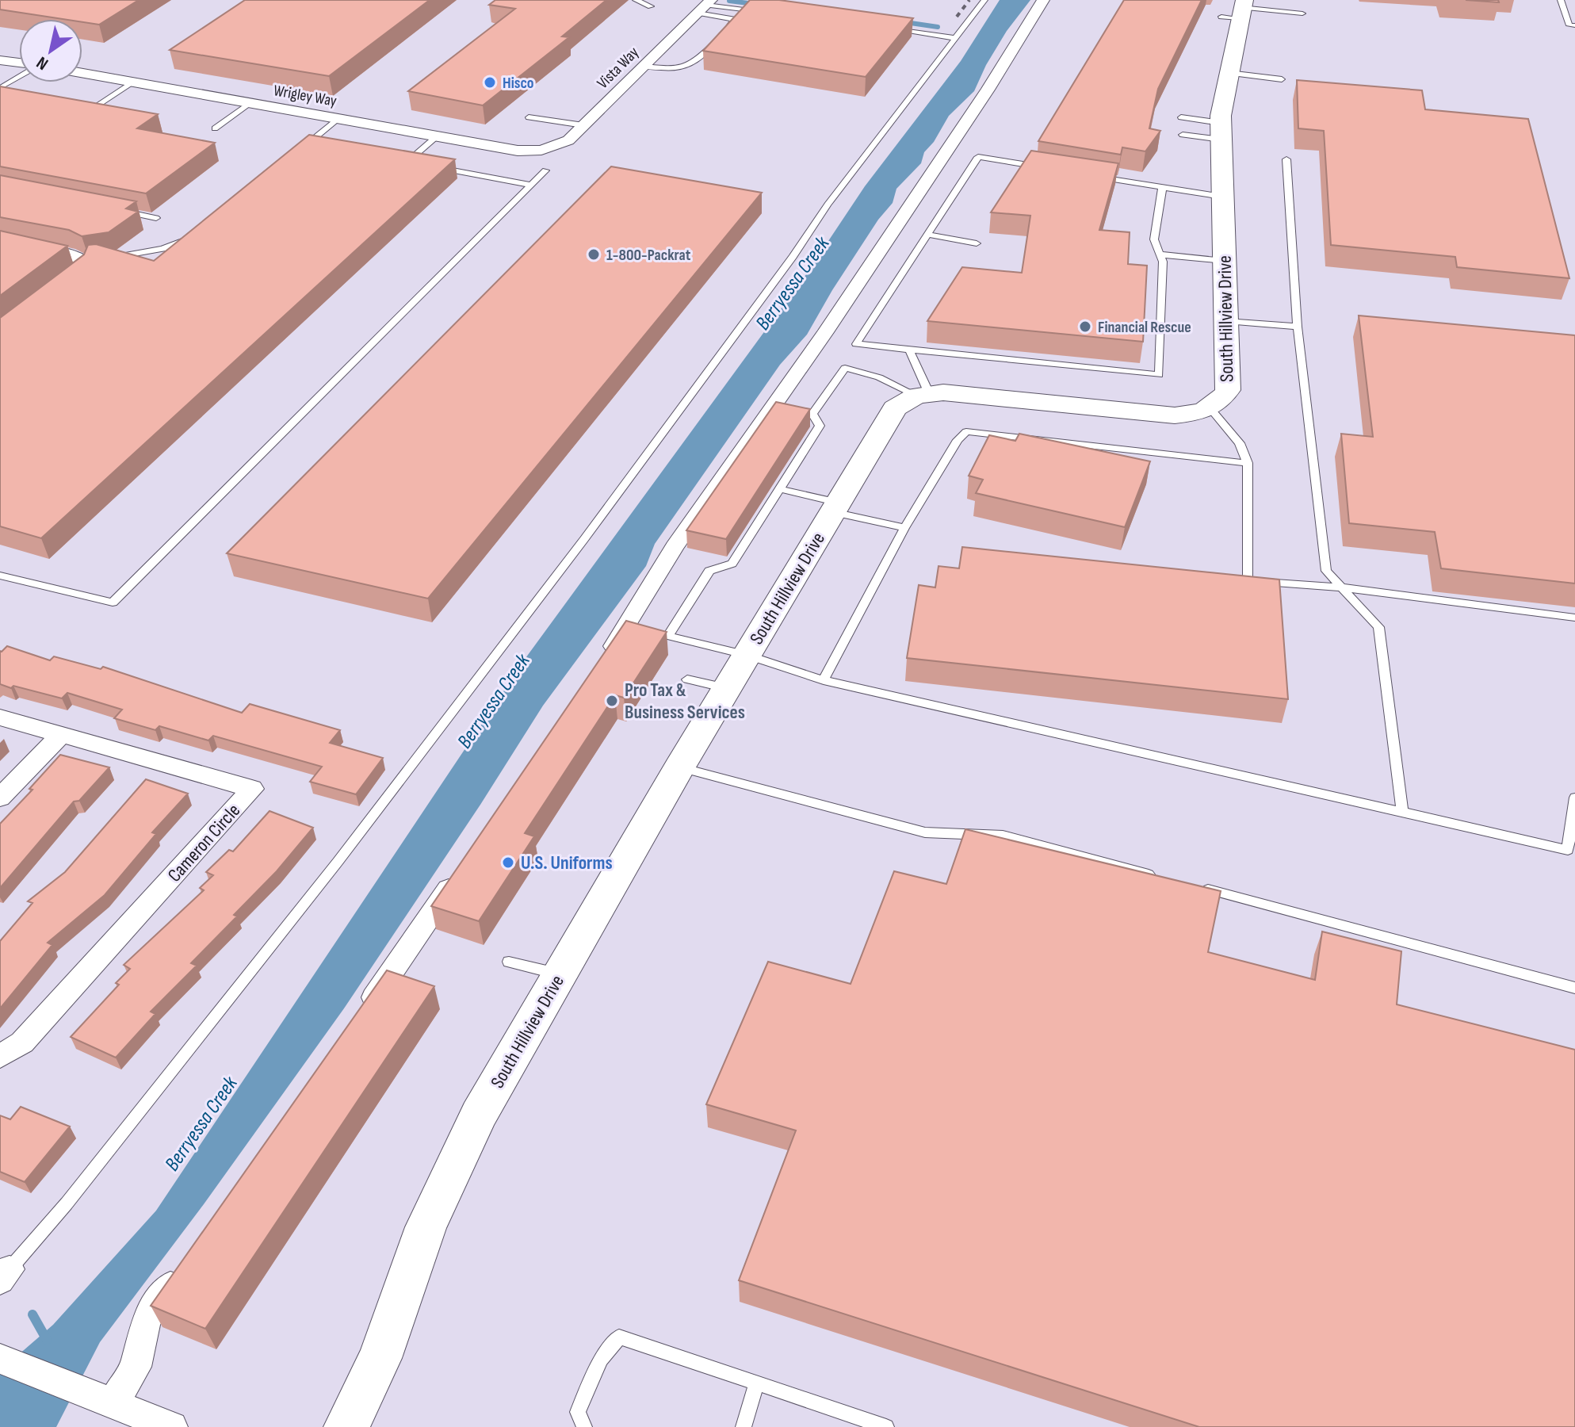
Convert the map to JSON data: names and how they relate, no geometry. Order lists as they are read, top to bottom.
{
  "streets": {
    "street": [
      "Vista Way",
      "Wrigley Way",
      "South Hillview Drive",
      "Cameron Circle"
    ]
  },
  "crossings": [
    ["Vista Way", "Wrigley Way"]
  ],
  "water": ["Berryessa Creek"],
  "places": [
    "Hisco",
    "1-800-Packrat",
    "Financial Rescue",
    "Pro Tax & Business Services",
    "U.S. Uniforms"
  ],
  "north": "bottom left"
}
